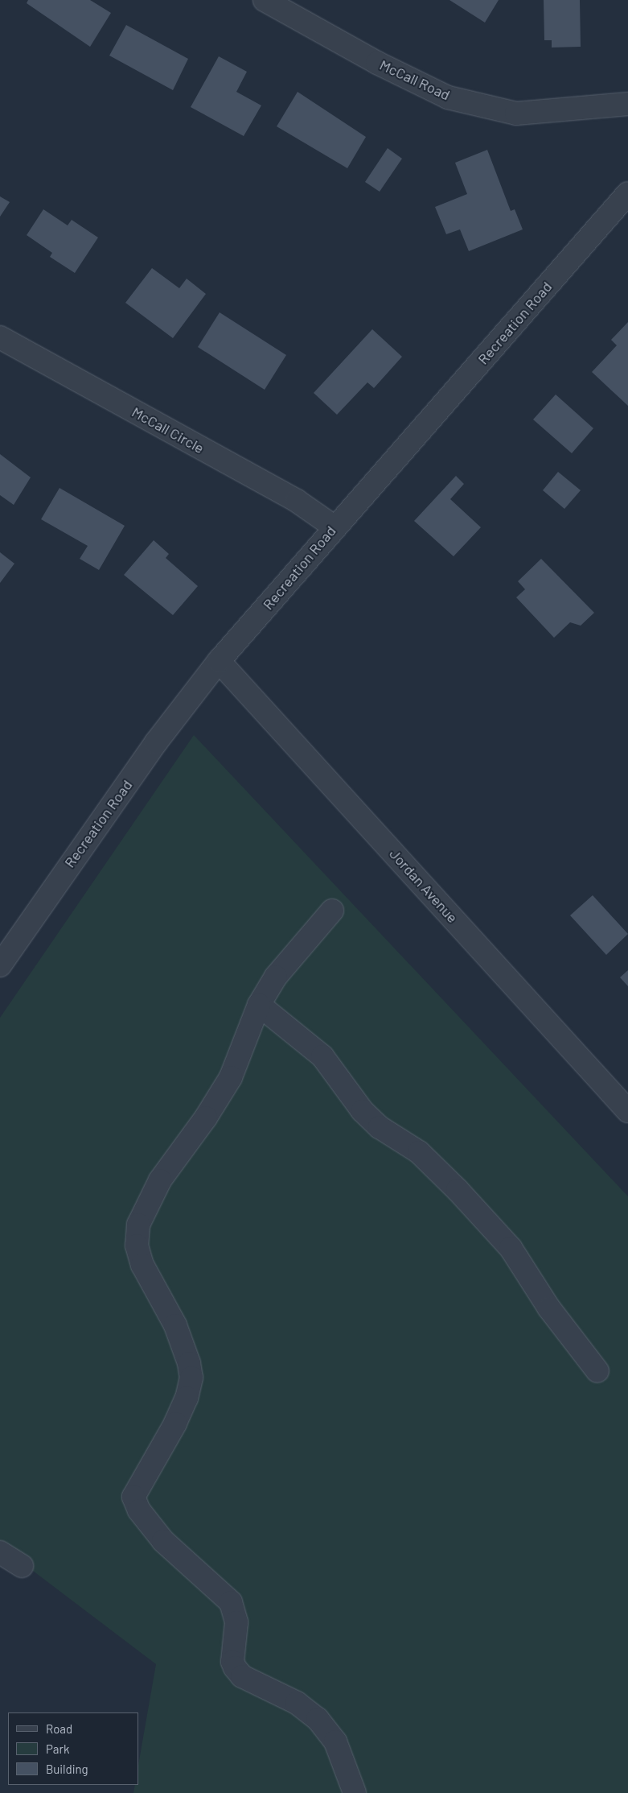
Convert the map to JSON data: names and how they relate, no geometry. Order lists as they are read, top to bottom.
{
  "streets": {
    "street": [
      "McCall Road",
      "Recreation Road",
      "McCall Circle",
      "Jordan Avenue"
    ]
  },
  "crossings": [
    ["Recreation Road", "McCall Circle"],
    ["Recreation Road", "Jordan Avenue"]
  ],
  "legend": ["Road", "Park", "Building"]
}
